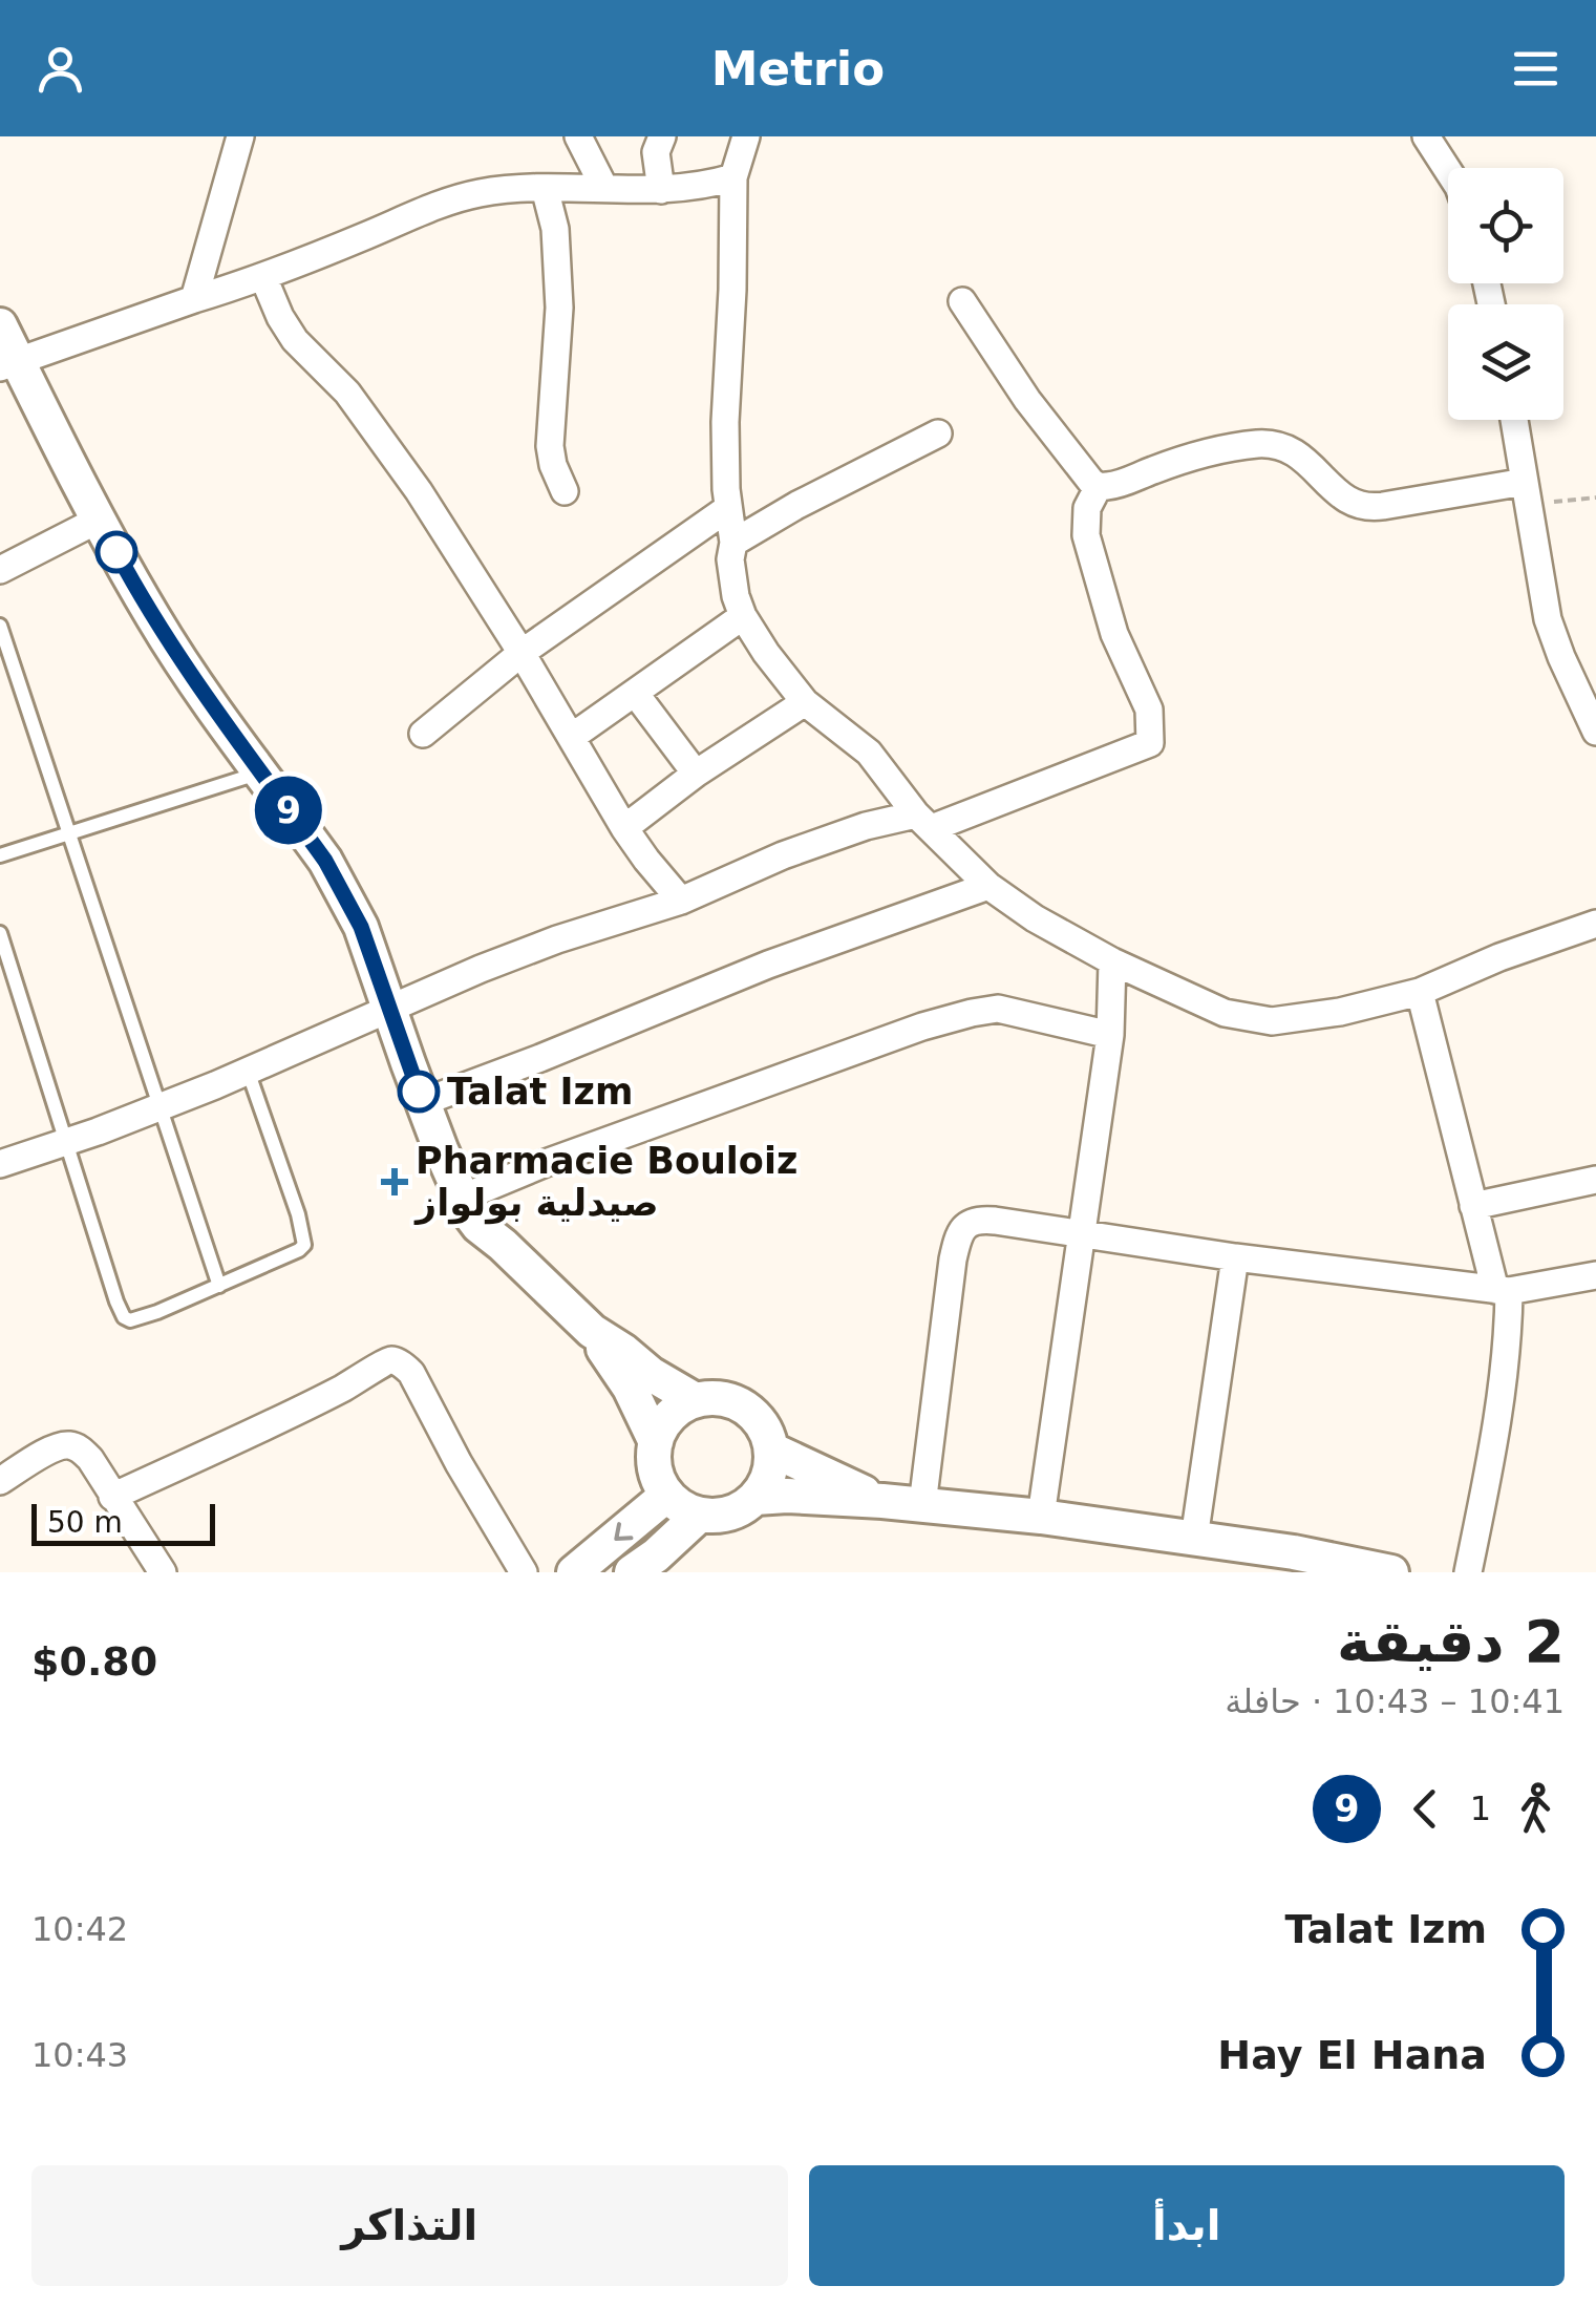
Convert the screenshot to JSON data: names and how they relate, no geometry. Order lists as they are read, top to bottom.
{
  "places": {
    "other": ["Talat Izm"],
    "health": ["Pharmacie Bouloiz صيدلية بولواز"]
  },
  "lines": ["bus line 9"],
  "scale_bar": "50 m",
  "page": {
    "header": "Metrio",
    "on_map": "9",
    "scale": "50 m",
    "heading": ["2 دقيقة", "10:41 – 10:43 · حافلة", "$0.80"],
    "legs": ["1", "9"],
    "list": [
      {
        "name": "Talat Izm",
        "value": "10:42"
      },
      {
        "name": "Hay El Hana",
        "value": "10:43"
      }
    ],
    "buttons": ["ابدأ", "التذاكر"]
  }
}
